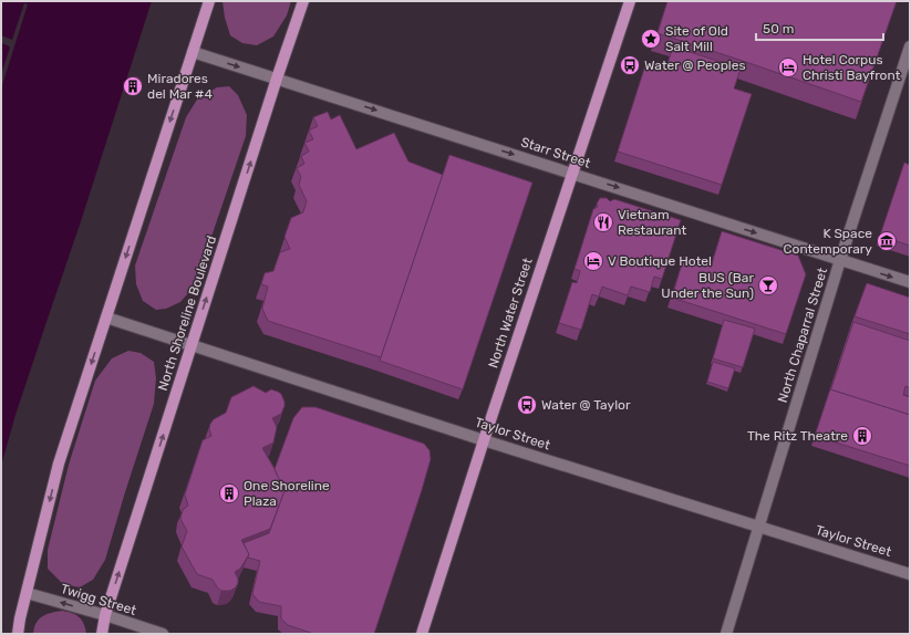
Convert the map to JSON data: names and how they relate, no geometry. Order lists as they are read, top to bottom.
{
  "streets": {
    "main road": ["North Shoreline Boulevard", "North Water Street"],
    "street": [
      "Starr Street",
      "North Chaparral Street",
      "Taylor Street",
      "Twigg Street"
    ]
  },
  "crossings": [
    ["Starr Street", "North Shoreline Boulevard"],
    ["Starr Street", "North Water Street"],
    ["Starr Street", "North Chaparral Street"],
    ["North Shoreline Boulevard", "Taylor Street"],
    ["North Shoreline Boulevard", "Twigg Street"],
    ["North Water Street", "Taylor Street"],
    ["North Chaparral Street", "Taylor Street"]
  ],
  "one_way": ["Starr Street", "Twigg Street"],
  "places": {
    "place": ["Site of Old Salt Mill"],
    "bus stop": ["Water @ Peoples", "Water @ Taylor"],
    "hotel": ["Hotel Corpus Christi Bayfront", "V Boutique Hotel"],
    "building": ["Miradores del Mar #4", "The Ritz Theatre", "One Shoreline Plaza"],
    "restaurant": ["Vietnam Restaurant"],
    "museum": ["K Space Contemporary"],
    "bar": ["BUS (Bar Under the Sun)"]
  },
  "scale_bar": "50 m"
}
